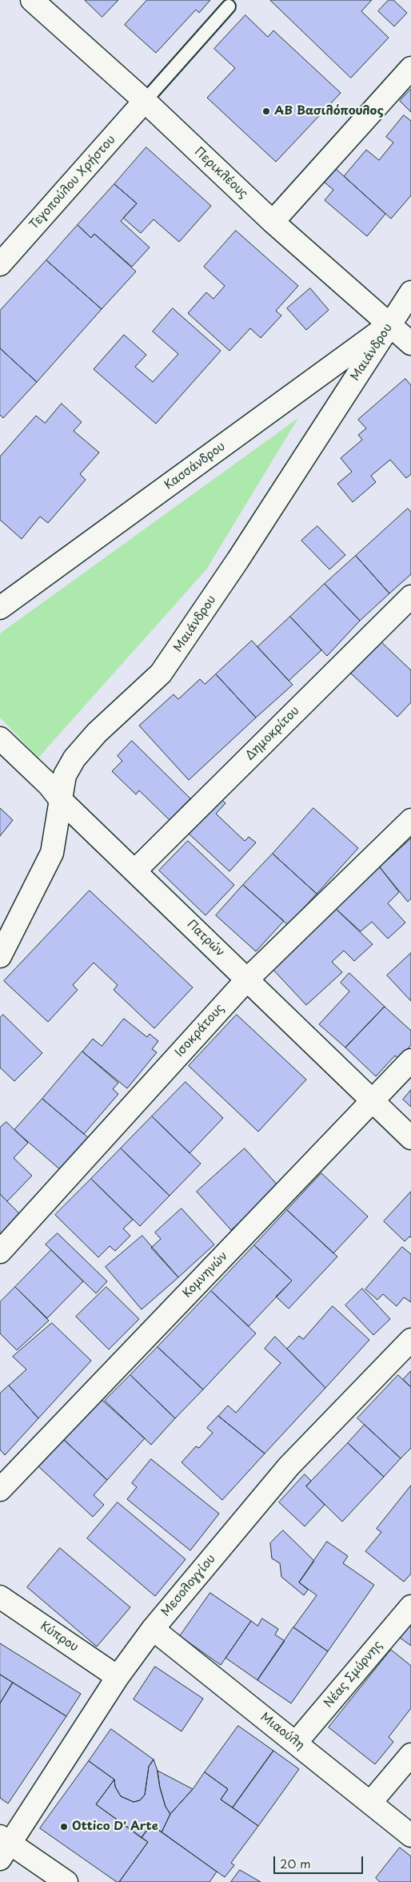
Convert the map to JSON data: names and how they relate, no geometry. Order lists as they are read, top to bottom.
{
  "streets": {
    "street": [
      "Περικλέους",
      "Τεγοπούλου Χρήστου",
      "Μαιάνδρου",
      "Κασσάνδρου",
      "Δημοκρίτου",
      "Πατρών",
      "Ισοκράτους",
      "Κομνηνών",
      "Μεσολογγίου",
      "Κύπρου",
      "Νέας Σμύρνης",
      "Μιαούλη"
    ]
  },
  "crossings": [
    ["Περικλέους", "Τεγοπούλου Χρήστου"],
    ["Περικλέους", "Μαιάνδρου"],
    ["Περικλέους", "Κασσάνδρου"],
    ["Μαιάνδρου", "Κασσάνδρου"],
    ["Μαιάνδρου", "Πατρών"],
    ["Δημοκρίτου", "Πατρών"],
    ["Πατρών", "Ισοκράτους"],
    ["Πατρών", "Κομνηνών"],
    ["Μεσολογγίου", "Κύπρου"],
    ["Μεσολογγίου", "Μιαούλη"],
    ["Νέας Σμύρνης", "Μιαούλη"]
  ],
  "places": ["ΑΒ Βασιλόπουλος", "Ottico D' Arte"],
  "scale_bar": "20 m"
}
